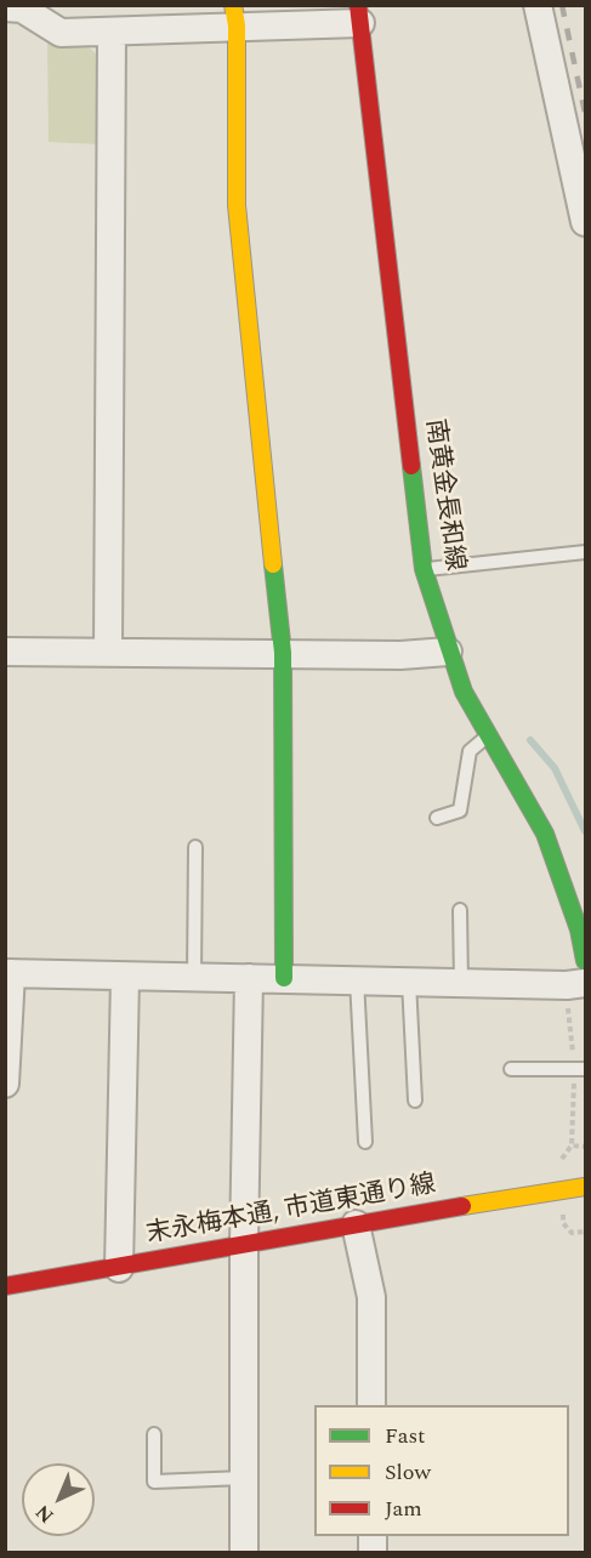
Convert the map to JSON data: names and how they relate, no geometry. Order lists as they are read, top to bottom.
{
  "streets": {
    "street": ["南黄金長和線", "末永梅本通, 市道東通り線"]
  },
  "legend": ["Fast", "Slow", "Jam"],
  "north": "bottom left"
}
